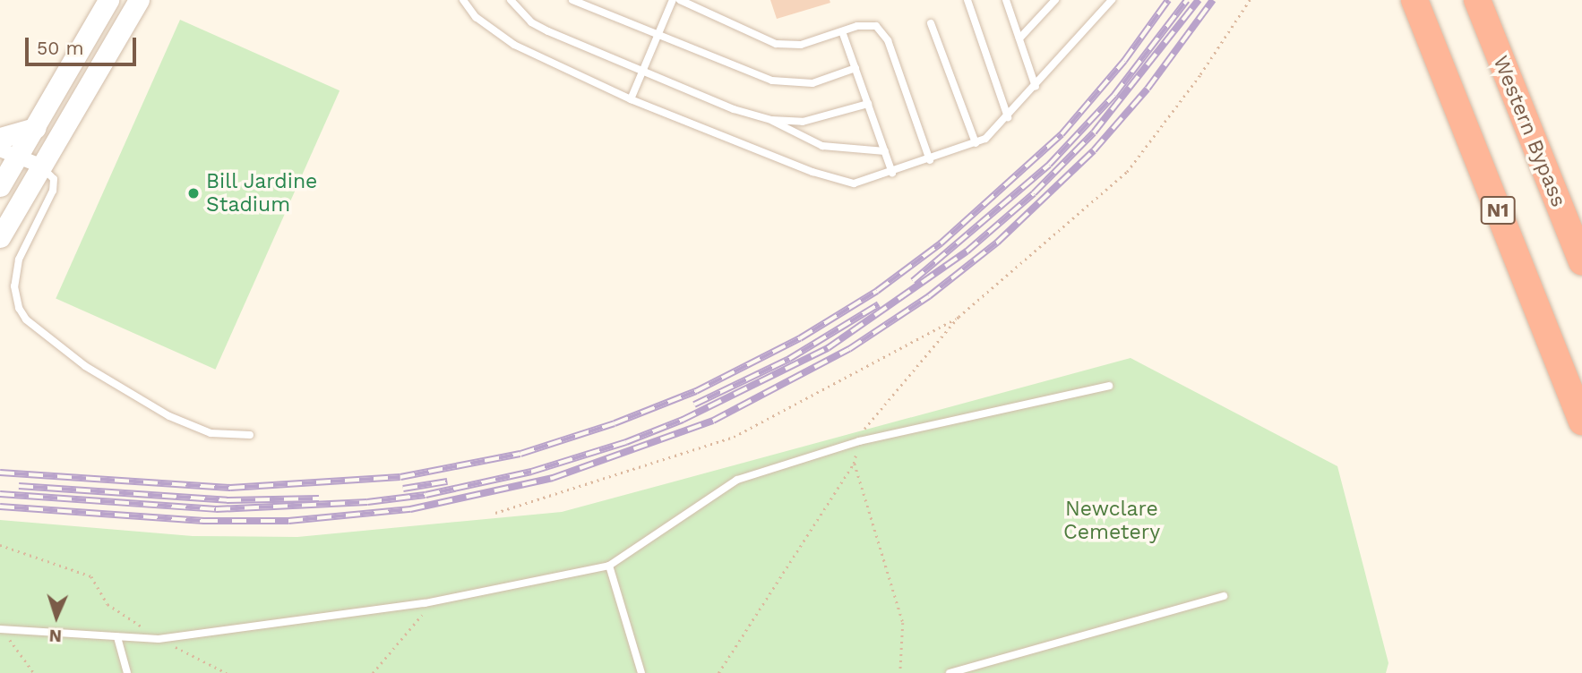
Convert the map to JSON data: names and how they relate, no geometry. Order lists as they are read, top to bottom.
{
  "streets": {
    "highway": ["Western Bypass", "N1"]
  },
  "parks": ["Newclare Cemetery"],
  "places": ["Bill Jardine Stadium"],
  "scale_bar": "50 m",
  "north": "bottom"
}
